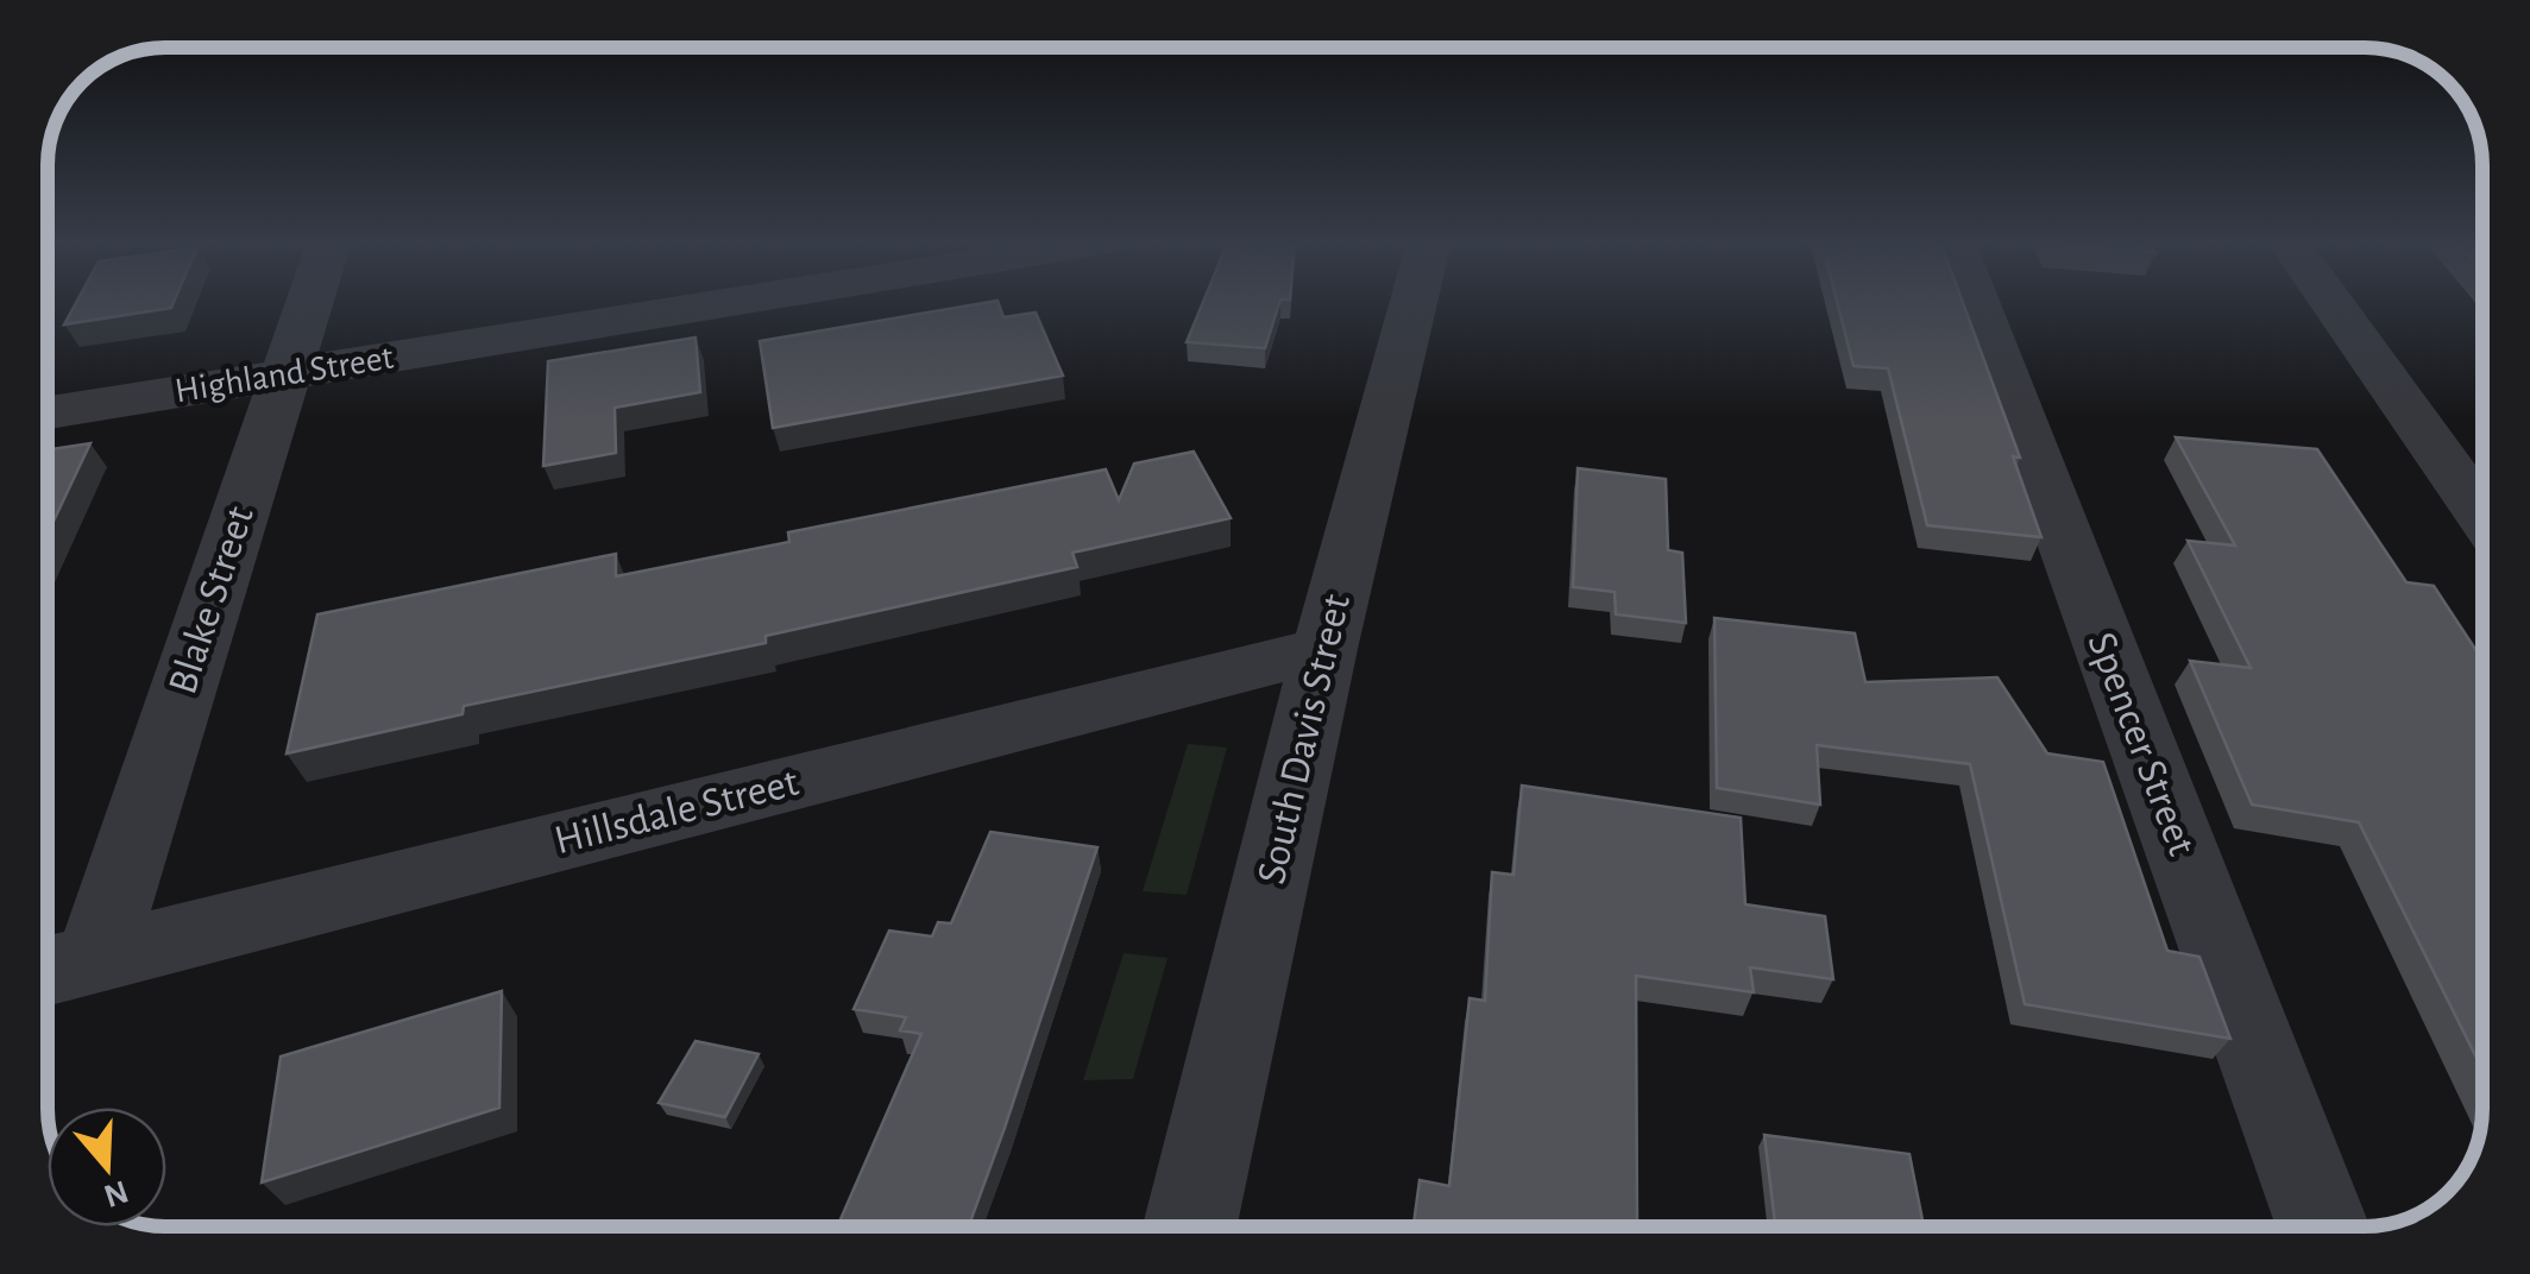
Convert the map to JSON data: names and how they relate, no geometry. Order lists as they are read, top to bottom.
{
  "streets": {
    "street": [
      "Highland Street",
      "Blake Street",
      "South Davis Street",
      "Spencer Street",
      "Hillsdale Street"
    ]
  },
  "crossings": [
    ["Highland Street", "Blake Street"],
    ["Blake Street", "Hillsdale Street"],
    ["South Davis Street", "Hillsdale Street"]
  ],
  "north": "bottom"
}
